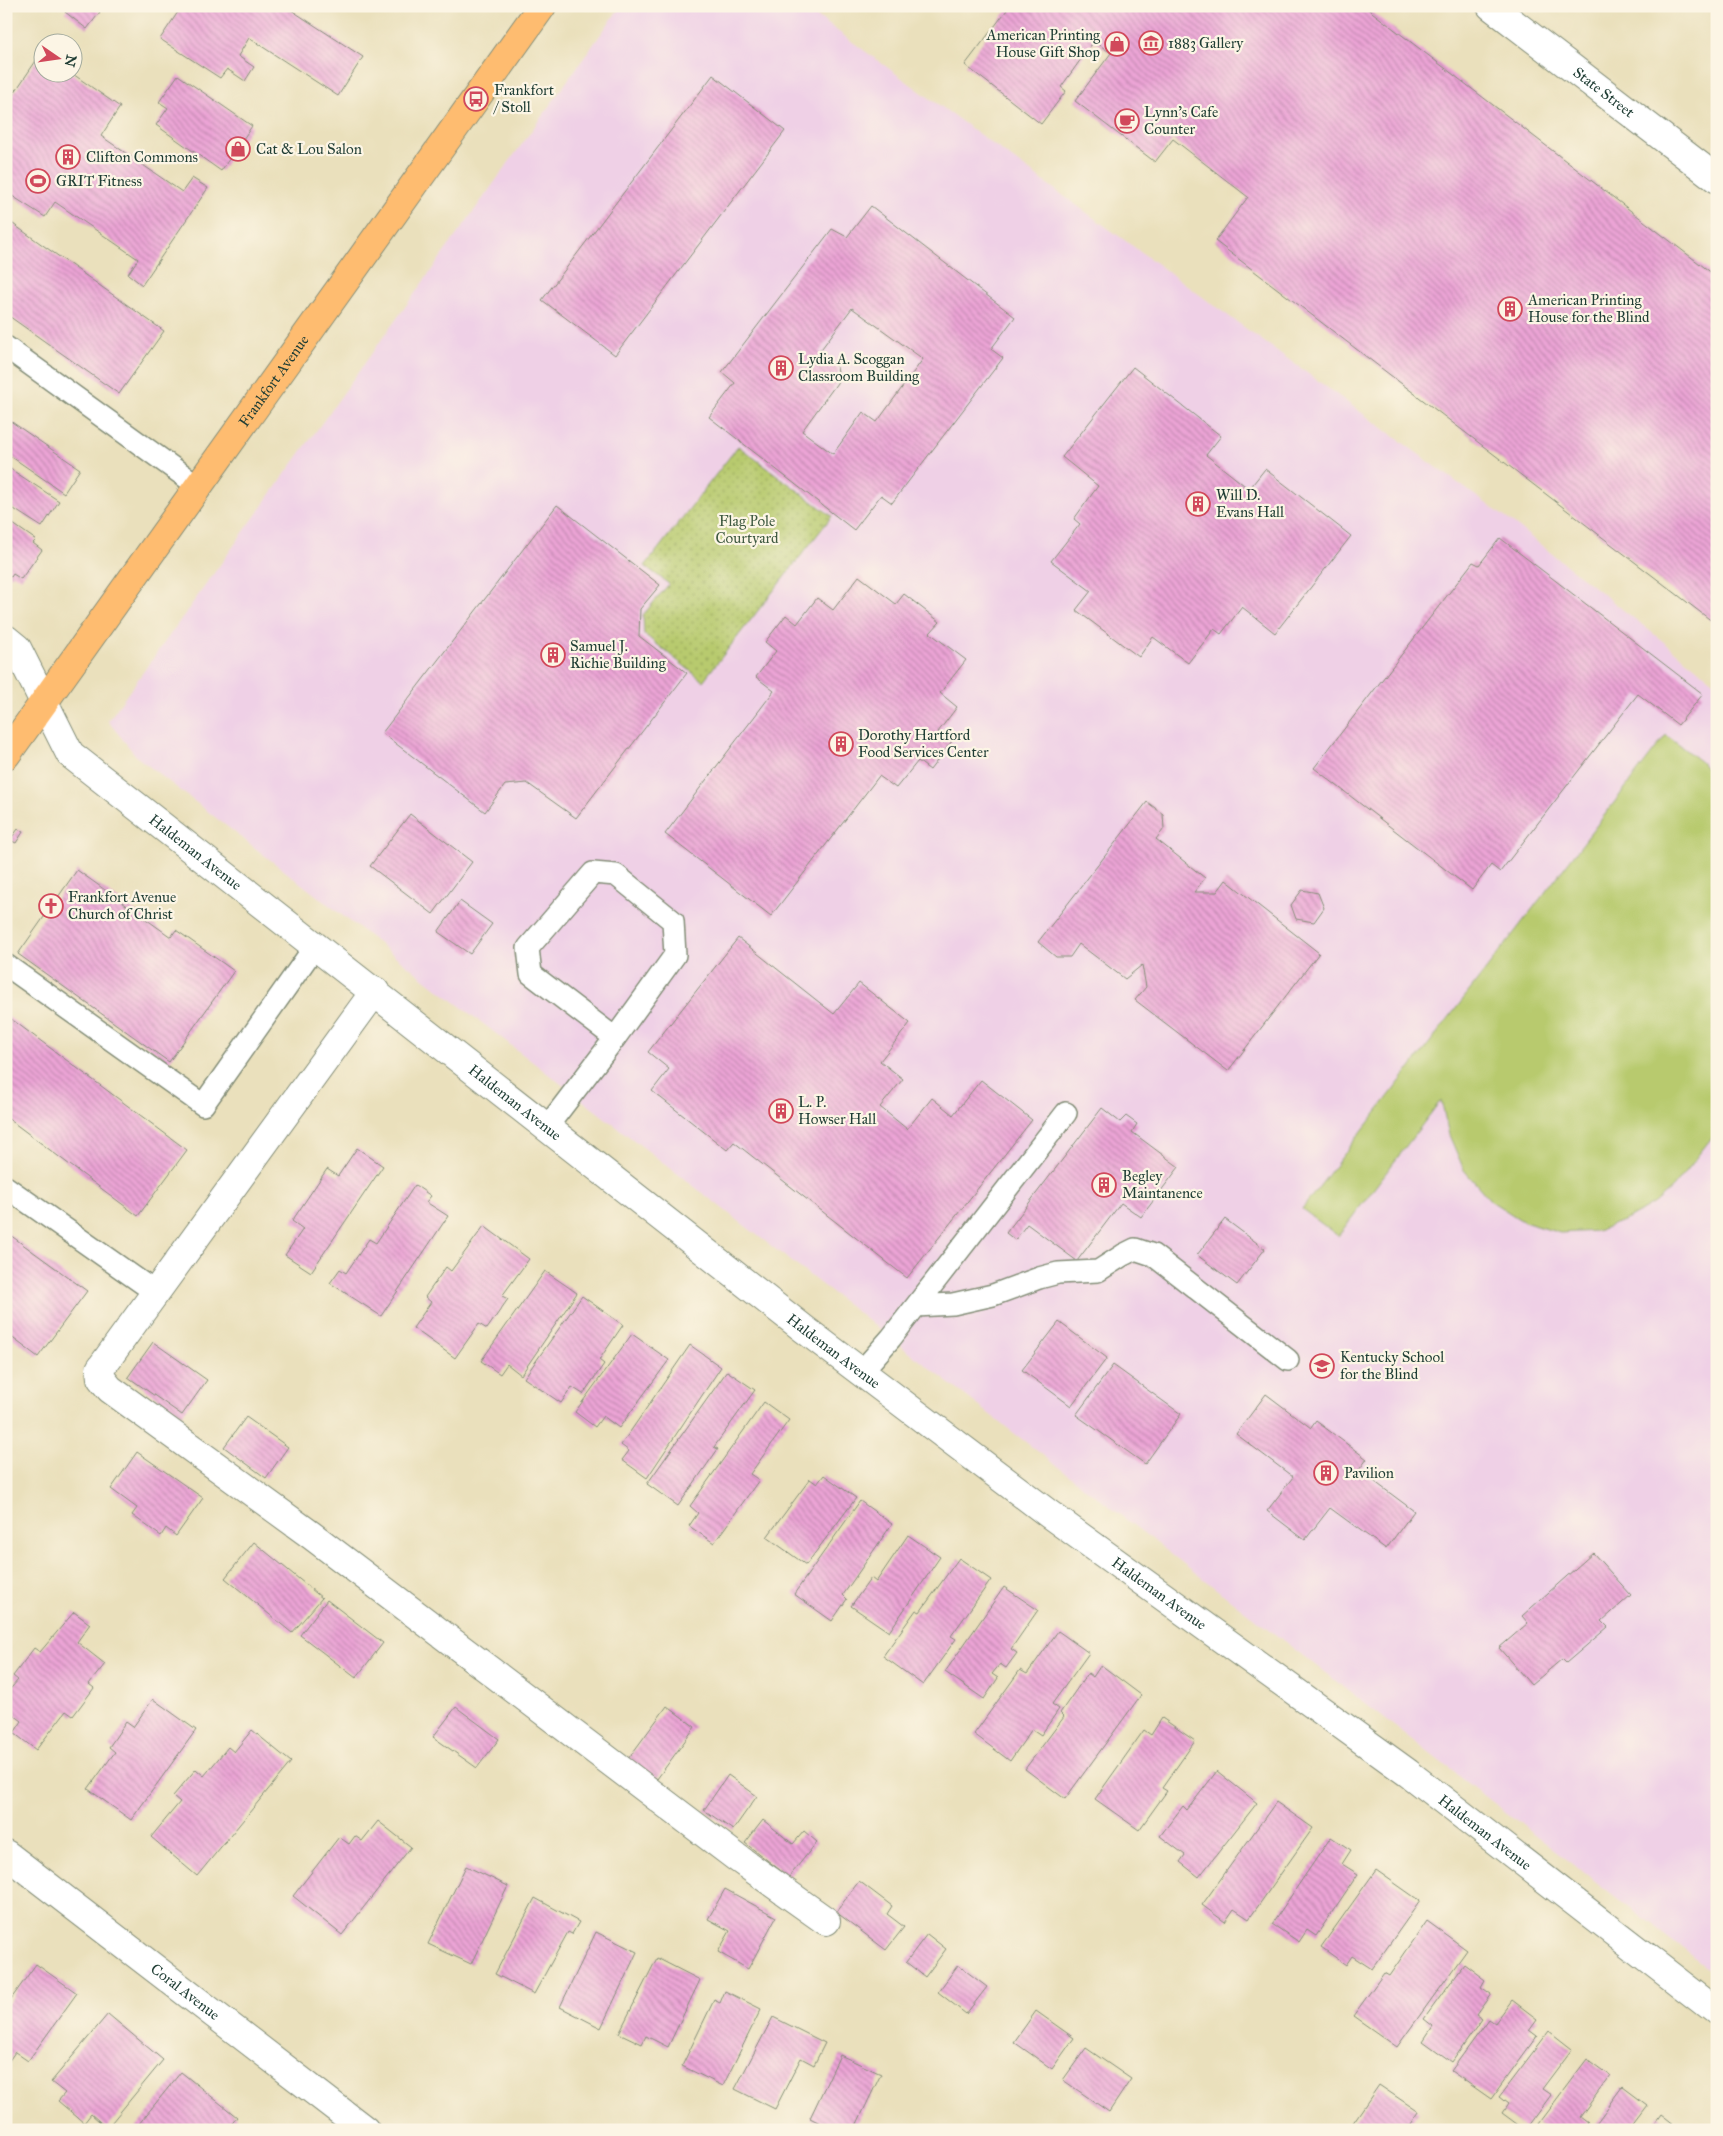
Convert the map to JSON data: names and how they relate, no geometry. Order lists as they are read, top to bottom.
{
  "streets": {
    "main road": ["Frankfort Avenue"],
    "street": ["State Street", "Haldeman Avenue", "Coral Avenue"]
  },
  "crossings": [
    ["Frankfort Avenue", "Haldeman Avenue"]
  ],
  "parks": ["Flag Pole Courtyard"],
  "places": {
    "museum": ["1883 Gallery"],
    "shop": ["American Printing House Gift Shop", "Cat & Lou Salon"],
    "bus stop": ["Frankfort / Stoll"],
    "cafe": ["Lynn's Cafe Counter"],
    "building": [
      "Clifton Commons",
      "American Printing House for the Blind",
      "Lydia A. Scoggan Classroom Building",
      "Will D. Evans Hall",
      "Samuel J. Richie Building",
      "Dorothy Hartford Food Services Center",
      "L. P. Howser Hall",
      "Begley Maintanence",
      "Pavilion"
    ],
    "sports": ["GRIT Fitness"],
    "church": ["Frankfort Avenue Church of Christ"],
    "school or university": ["Kentucky School for the Blind"]
  },
  "north": "right"
}
